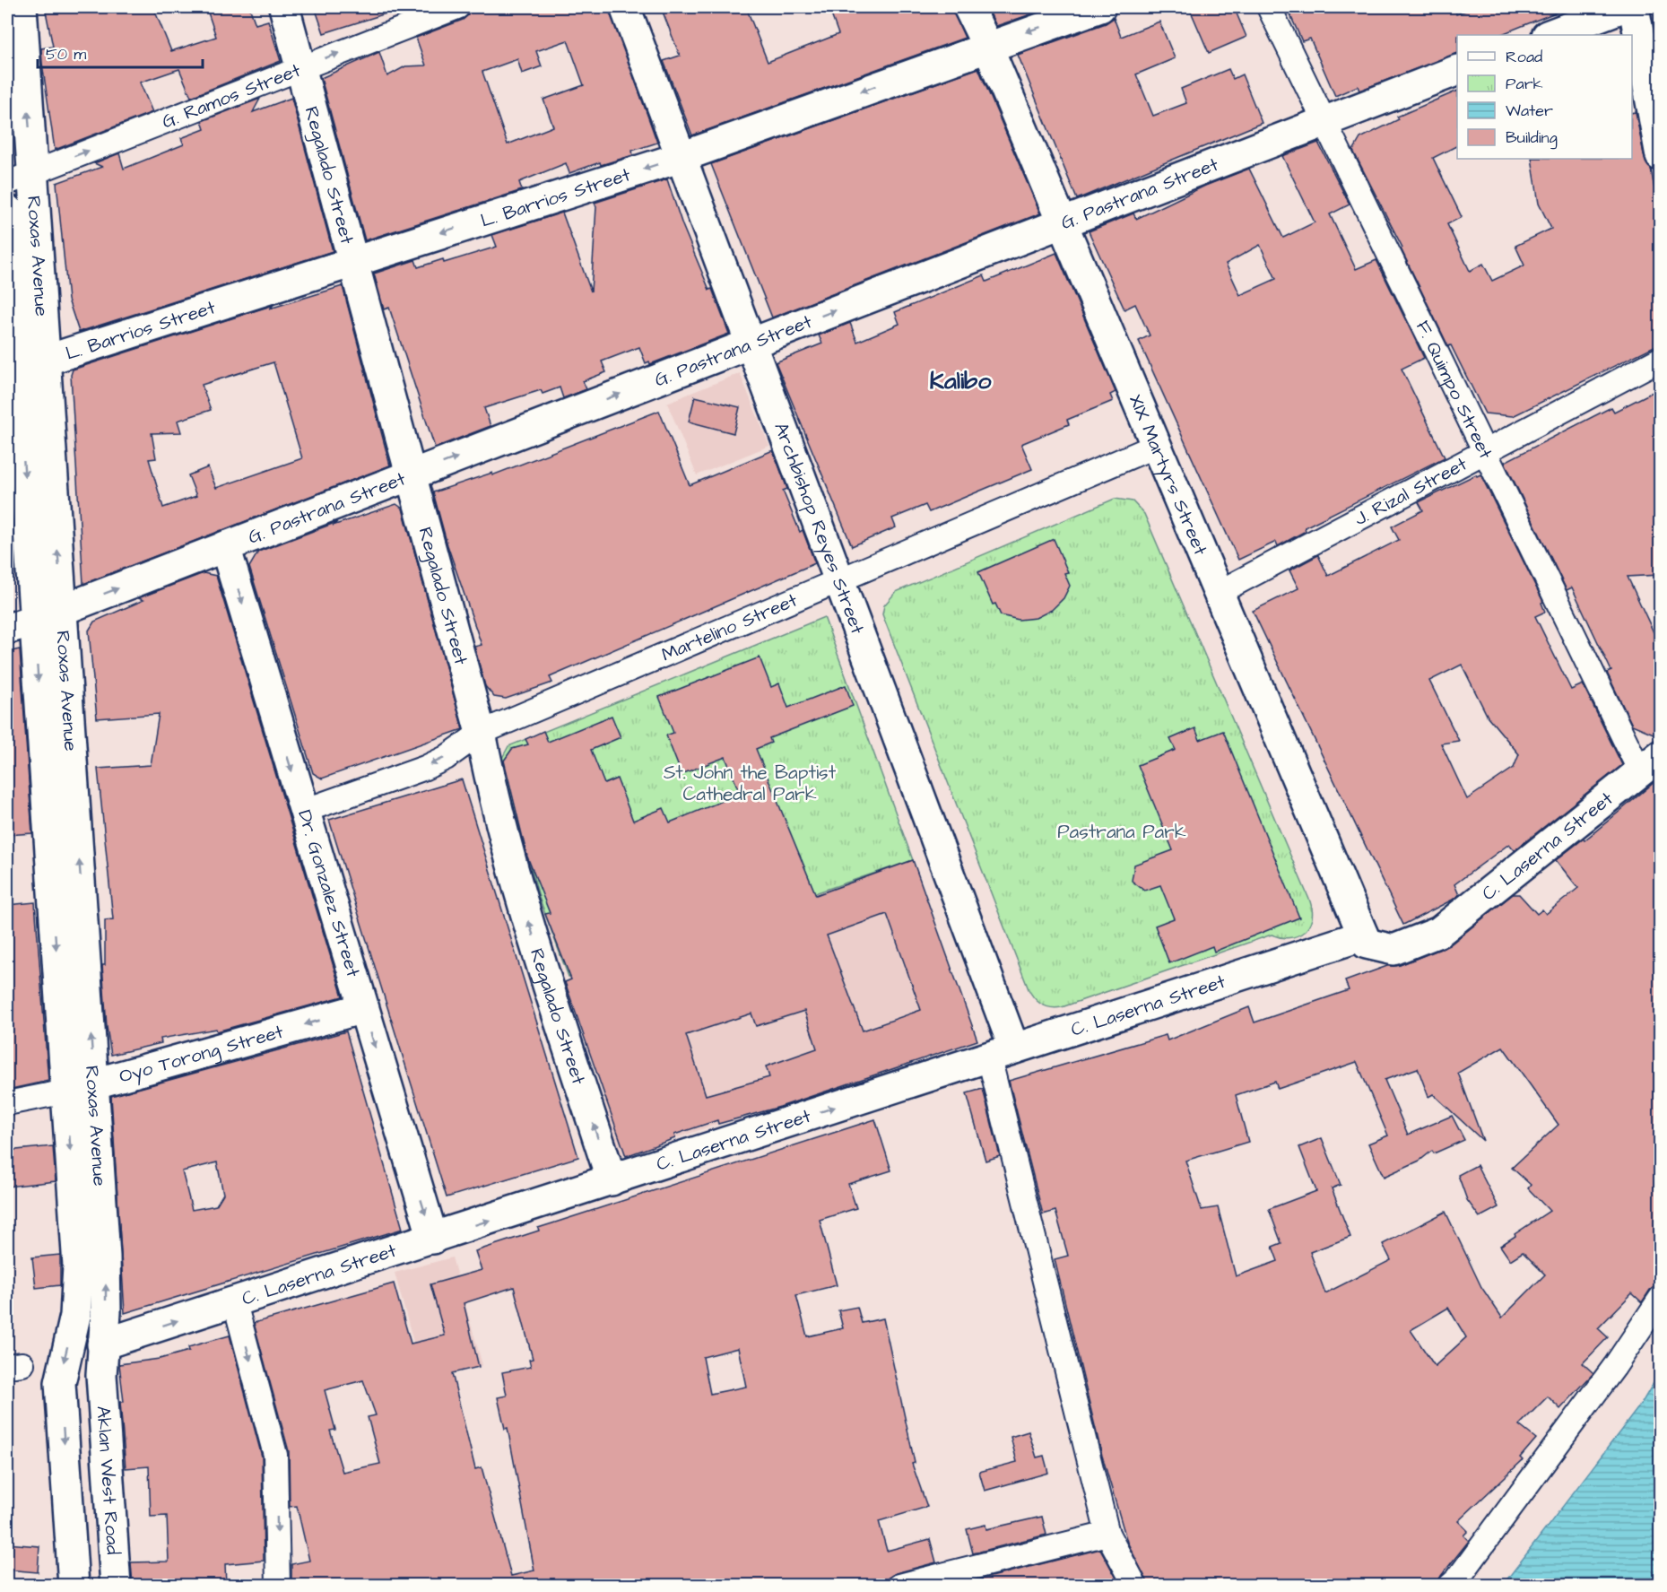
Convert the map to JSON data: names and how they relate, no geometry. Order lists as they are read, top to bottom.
{
  "streets": {
    "street": [
      "G. Ramos Street",
      "Regalado Street",
      "G. Pastrana Street",
      "L. Barrios Street",
      "Roxas Avenue",
      "F. Quimpo Street",
      "XIX Martyrs Street",
      "J. Rizal Street",
      "Archbishop Reyes Street",
      "Martelino Street",
      "C. Laserna Street",
      "Dr. Gonzalez Street",
      "Oyo Torong Street",
      "Aklan West Road"
    ]
  },
  "crossings": [
    ["G. Ramos Street", "Regalado Street"],
    ["G. Ramos Street", "Roxas Avenue"],
    ["Regalado Street", "G. Pastrana Street"],
    ["Regalado Street", "L. Barrios Street"],
    ["Regalado Street", "Martelino Street"],
    ["Regalado Street", "C. Laserna Street"],
    ["G. Pastrana Street", "Roxas Avenue"],
    ["G. Pastrana Street", "F. Quimpo Street"],
    ["G. Pastrana Street", "XIX Martyrs Street"],
    ["G. Pastrana Street", "Archbishop Reyes Street"],
    ["G. Pastrana Street", "Dr. Gonzalez Street"],
    ["L. Barrios Street", "Roxas Avenue"],
    ["L. Barrios Street", "XIX Martyrs Street"],
    ["L. Barrios Street", "Archbishop Reyes Street"],
    ["Roxas Avenue", "C. Laserna Street"],
    ["Roxas Avenue", "Oyo Torong Street"],
    ["Roxas Avenue", "Aklan West Road"],
    ["F. Quimpo Street", "J. Rizal Street"],
    ["F. Quimpo Street", "C. Laserna Street"],
    ["XIX Martyrs Street", "J. Rizal Street"],
    ["XIX Martyrs Street", "Martelino Street"],
    ["XIX Martyrs Street", "C. Laserna Street"],
    ["Archbishop Reyes Street", "Martelino Street"],
    ["Archbishop Reyes Street", "C. Laserna Street"],
    ["Martelino Street", "Dr. Gonzalez Street"],
    ["C. Laserna Street", "Dr. Gonzalez Street"],
    ["Dr. Gonzalez Street", "Oyo Torong Street"]
  ],
  "one_way": [
    "G. Ramos Street",
    "Regalado Street",
    "G. Pastrana Street",
    "L. Barrios Street",
    "C. Laserna Street",
    "Dr. Gonzalez Street",
    "Oyo Torong Street"
  ],
  "districts": ["Kalibo"],
  "parks": ["St. John the Baptist Cathedral Park", "Pastrana Park"],
  "legend": [
    "Road",
    "Park",
    "Water",
    "Building"
  ],
  "scale_bar": "50 m"
}
